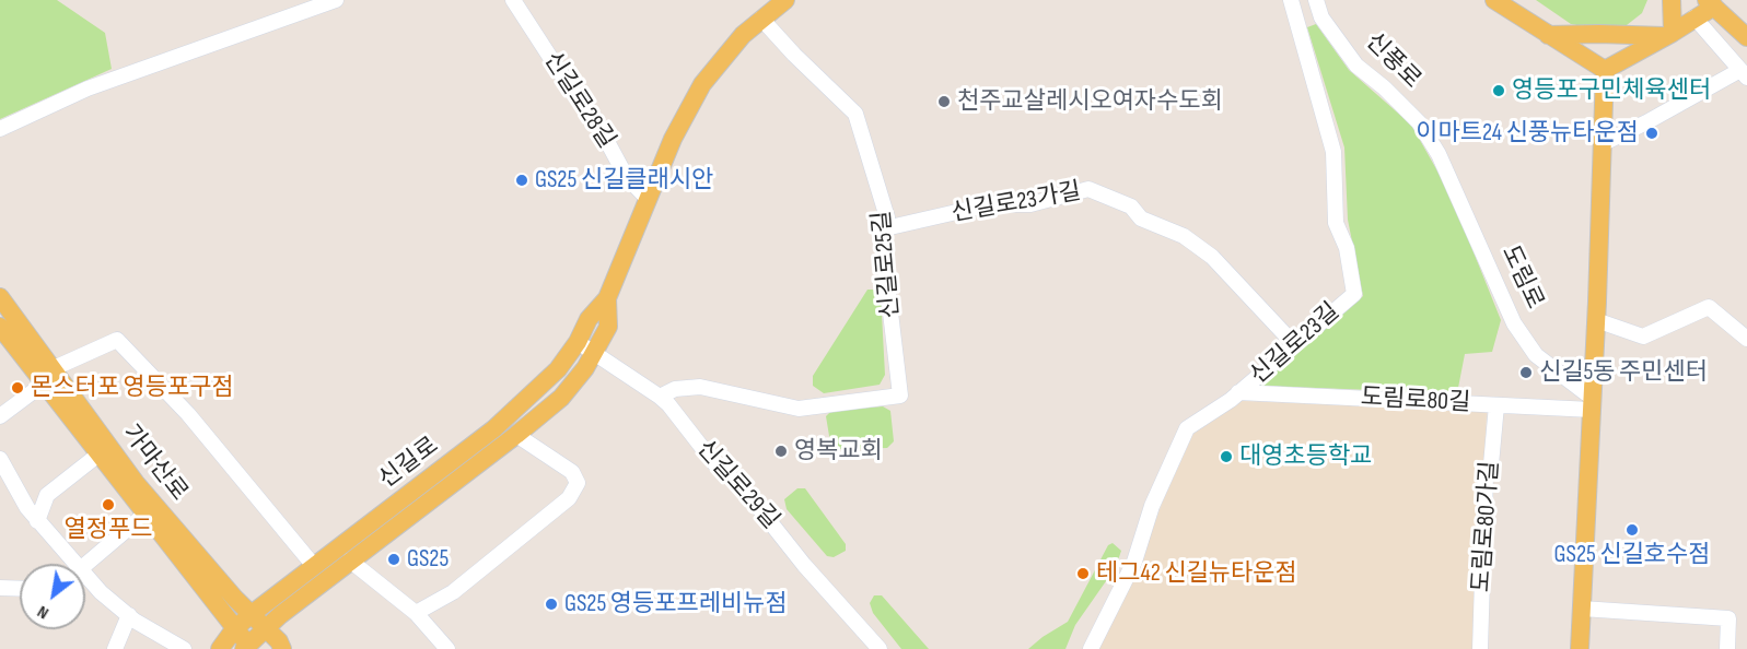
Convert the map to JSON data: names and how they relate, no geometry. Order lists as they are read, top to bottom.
{
  "streets": {
    "main road": ["가마산로", "신길로"],
    "street": [
      "신풍로",
      "신길로28길",
      "신길로23가길",
      "신길로25길",
      "도림로",
      "신길로23길",
      "도림로80길",
      "신길로29길",
      "도림로80가길"
    ]
  },
  "crossings": [
    ["신풍로", "도림로"],
    ["신길로28길", "신길로"],
    ["신길로23가길", "신길로25길"],
    ["신길로23가길", "신길로23길"],
    ["신길로25길", "신길로"],
    ["신길로25길", "신길로29길"],
    ["도림로", "도림로80길"],
    ["신길로23길", "도림로80길"],
    ["도림로80길", "도림로80가길"],
    ["가마산로", "신길로"],
    ["신길로", "신길로29길"]
  ],
  "places": [
    "영등포구민체육센터",
    "천주교살레시오여자수도회",
    "이마트24 신풍뉴타운점",
    "GS25 신길클래시안",
    "신길5동 주민센터",
    "몬스터포 영등포구점",
    "영복교회",
    "대영초등학교",
    "열정푸드",
    "GS25 신길호수점",
    "GS25",
    "테그42 신길뉴타운점",
    "GS25 영등포프레비뉴점"
  ],
  "north": "bottom left"
}
